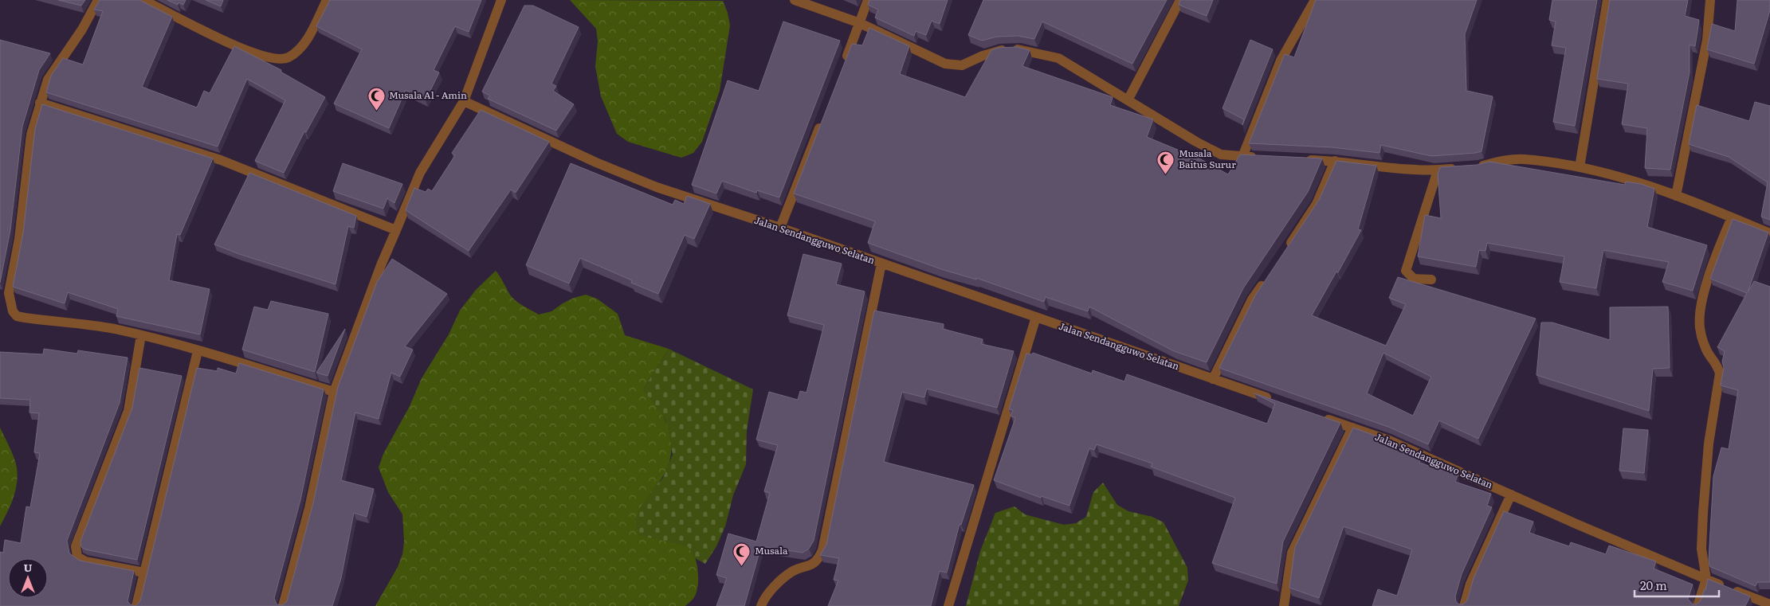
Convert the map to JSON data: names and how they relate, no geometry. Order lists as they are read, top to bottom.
{
  "streets": {
    "street": ["Jalan Sendangguwo Selatan"]
  },
  "places": {
    "mosque": ["Musala Al - Amin", "Musala Baitus Surur", "Musala"]
  },
  "scale_bar": "20 m",
  "north": "top"
}
